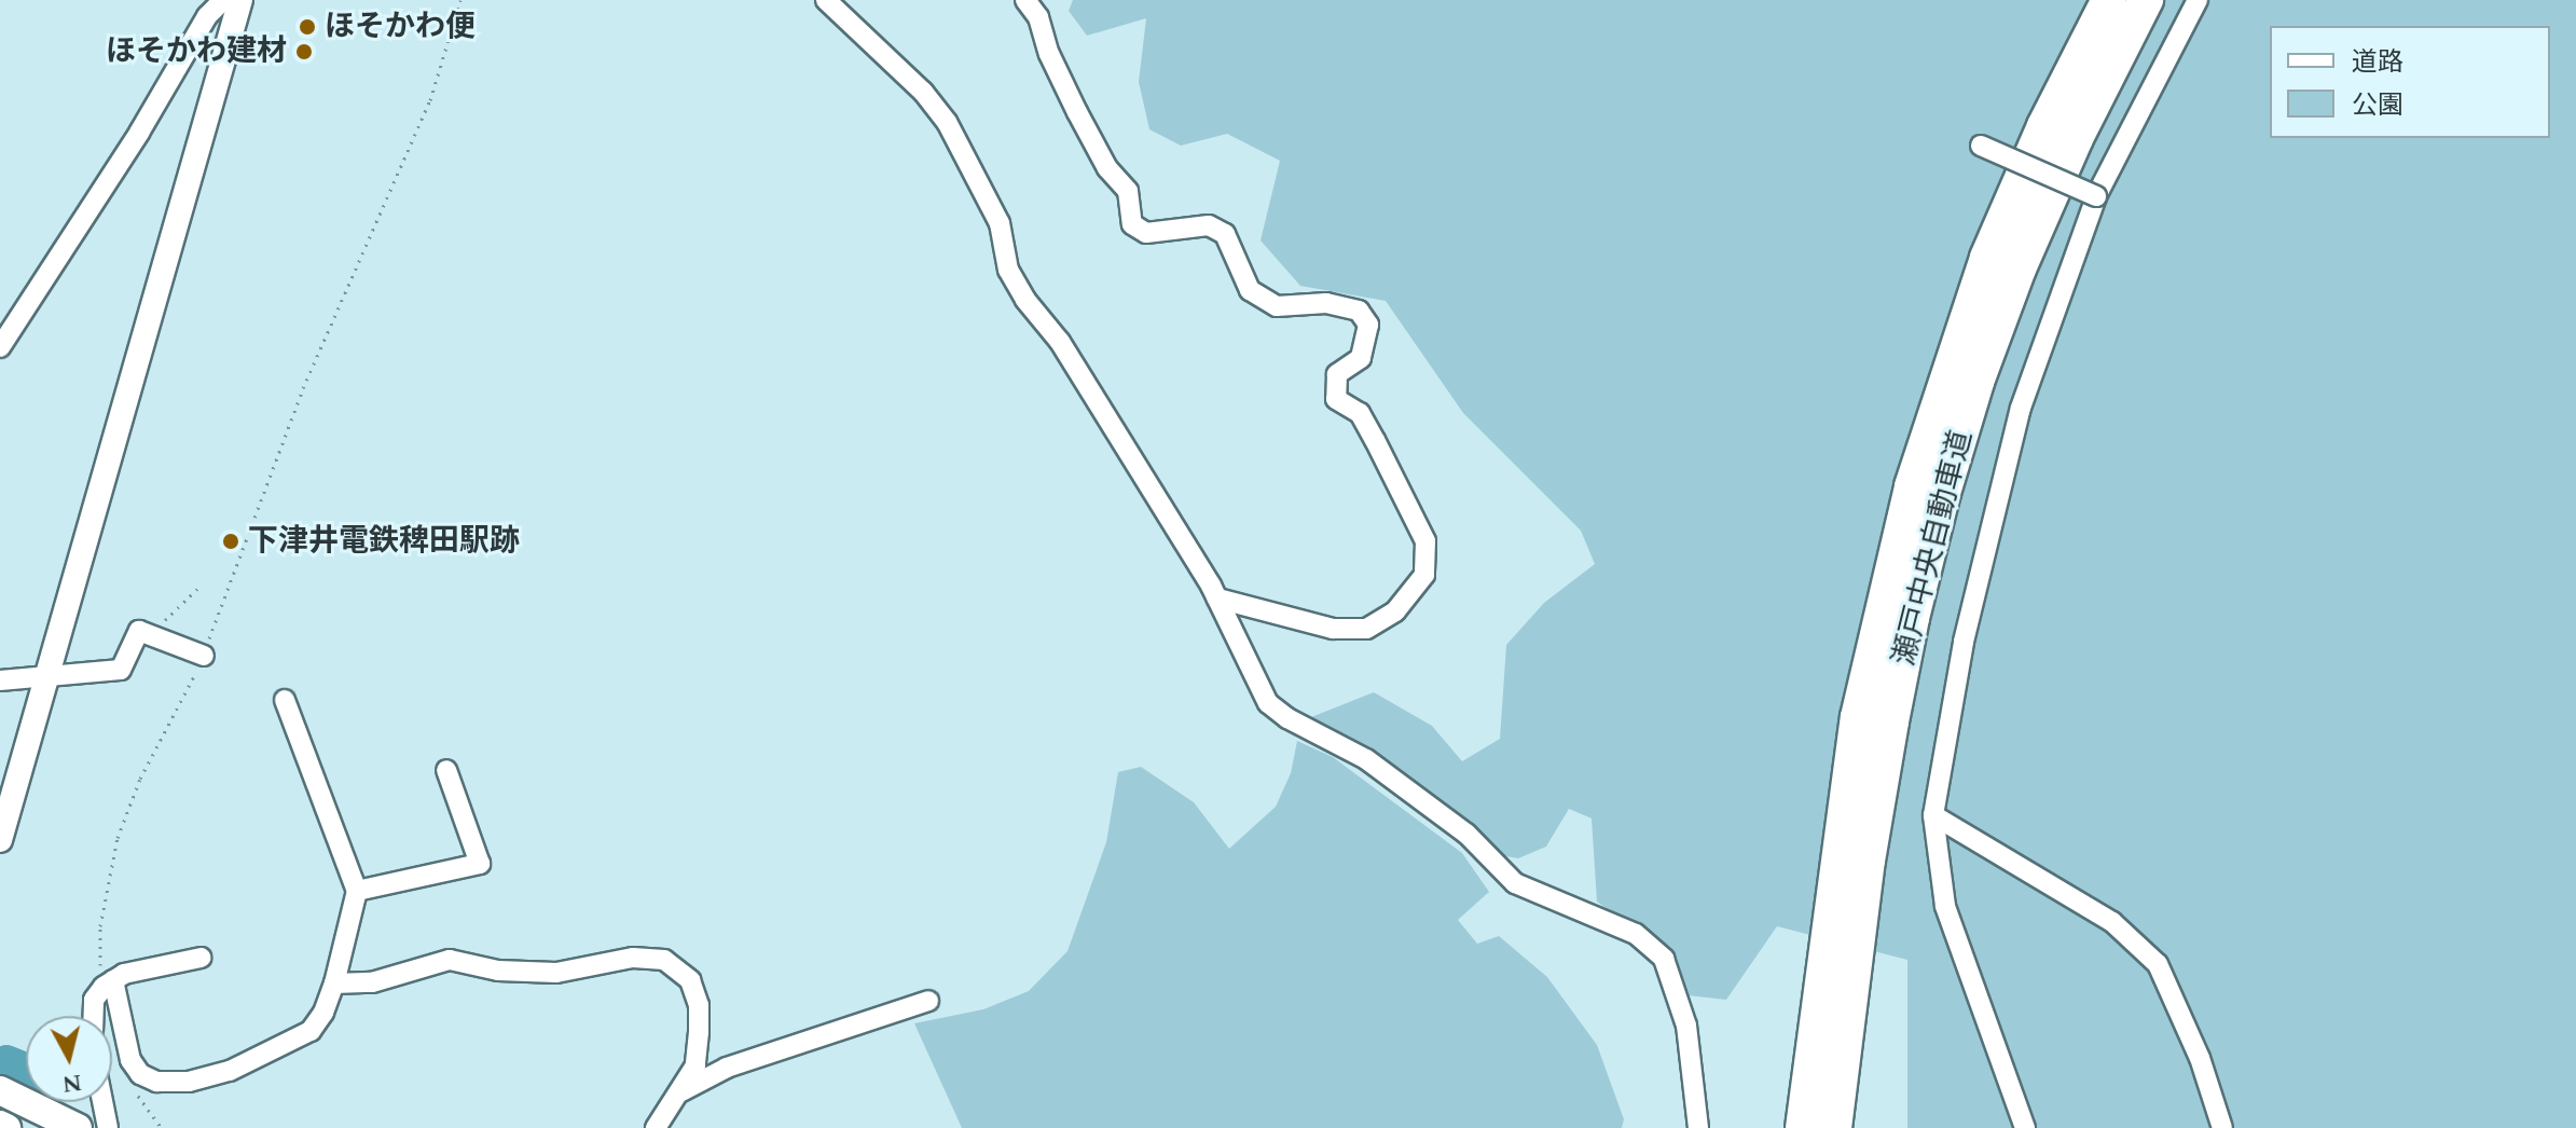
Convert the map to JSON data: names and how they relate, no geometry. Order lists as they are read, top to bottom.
{
  "streets": {
    "highway": ["瀬戸中央自動車道"]
  },
  "places": ["ほそかわ便", "ほそかわ建材", "下津井電鉄稗田駅跡"],
  "legend": ["道路", "公園"],
  "north": "bottom"
}
